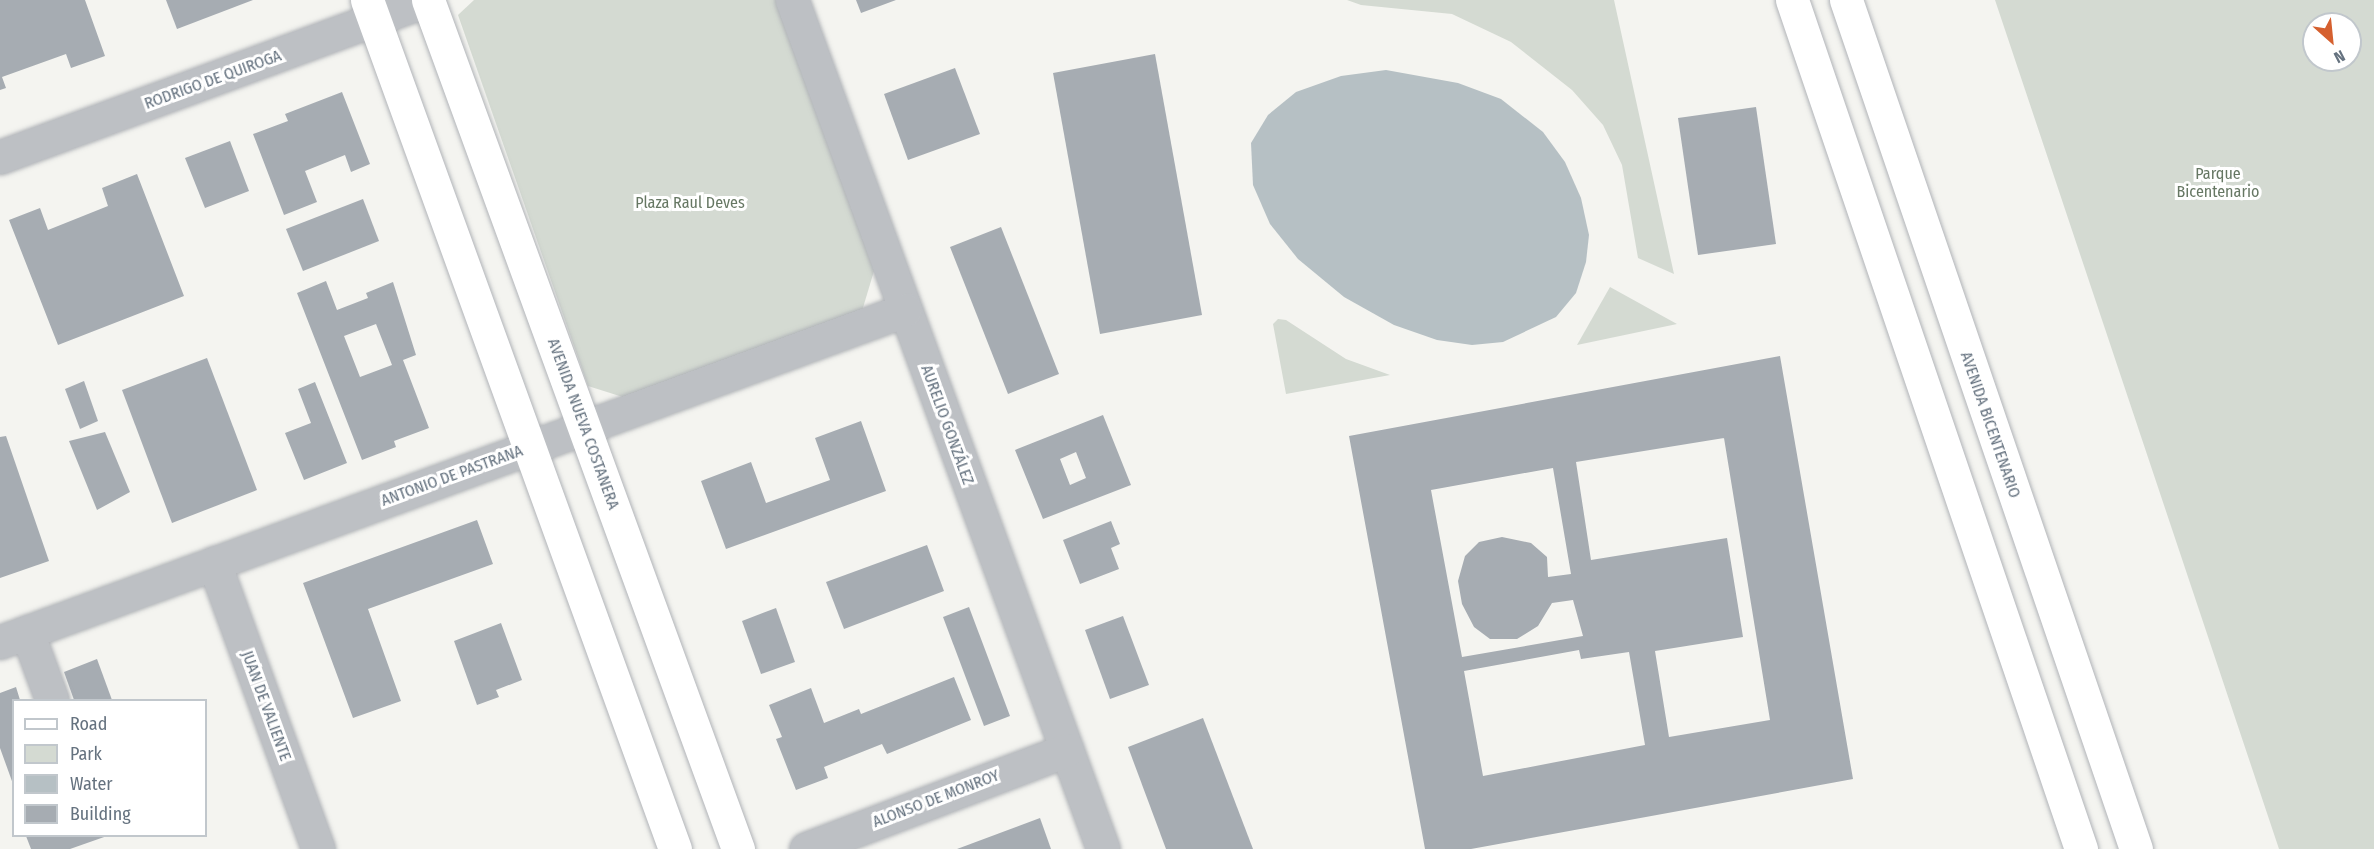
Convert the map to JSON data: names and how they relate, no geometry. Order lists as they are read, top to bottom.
{
  "streets": {
    "main road": ["AVENIDA NUEVA COSTANERA", "AVENIDA BICENTENARIO"],
    "street": [
      "RODRIGO DE QUIROGA",
      "AURELIO GONZÁLEZ",
      "ANTONIO DE PASTRANA",
      "JUAN DE VALIENTE",
      "ALONSO DE MONROY"
    ]
  },
  "crossings": [
    ["RODRIGO DE QUIROGA", "AVENIDA NUEVA COSTANERA"],
    ["AVENIDA NUEVA COSTANERA", "ANTONIO DE PASTRANA"],
    ["AURELIO GONZÁLEZ", "ANTONIO DE PASTRANA"],
    ["AURELIO GONZÁLEZ", "ALONSO DE MONROY"],
    ["ANTONIO DE PASTRANA", "JUAN DE VALIENTE"]
  ],
  "parks": ["Parque Bicentenario", "Plaza Raul Deves"],
  "legend": [
    "Road",
    "Park",
    "Water",
    "Building"
  ],
  "north": "bottom right"
}
